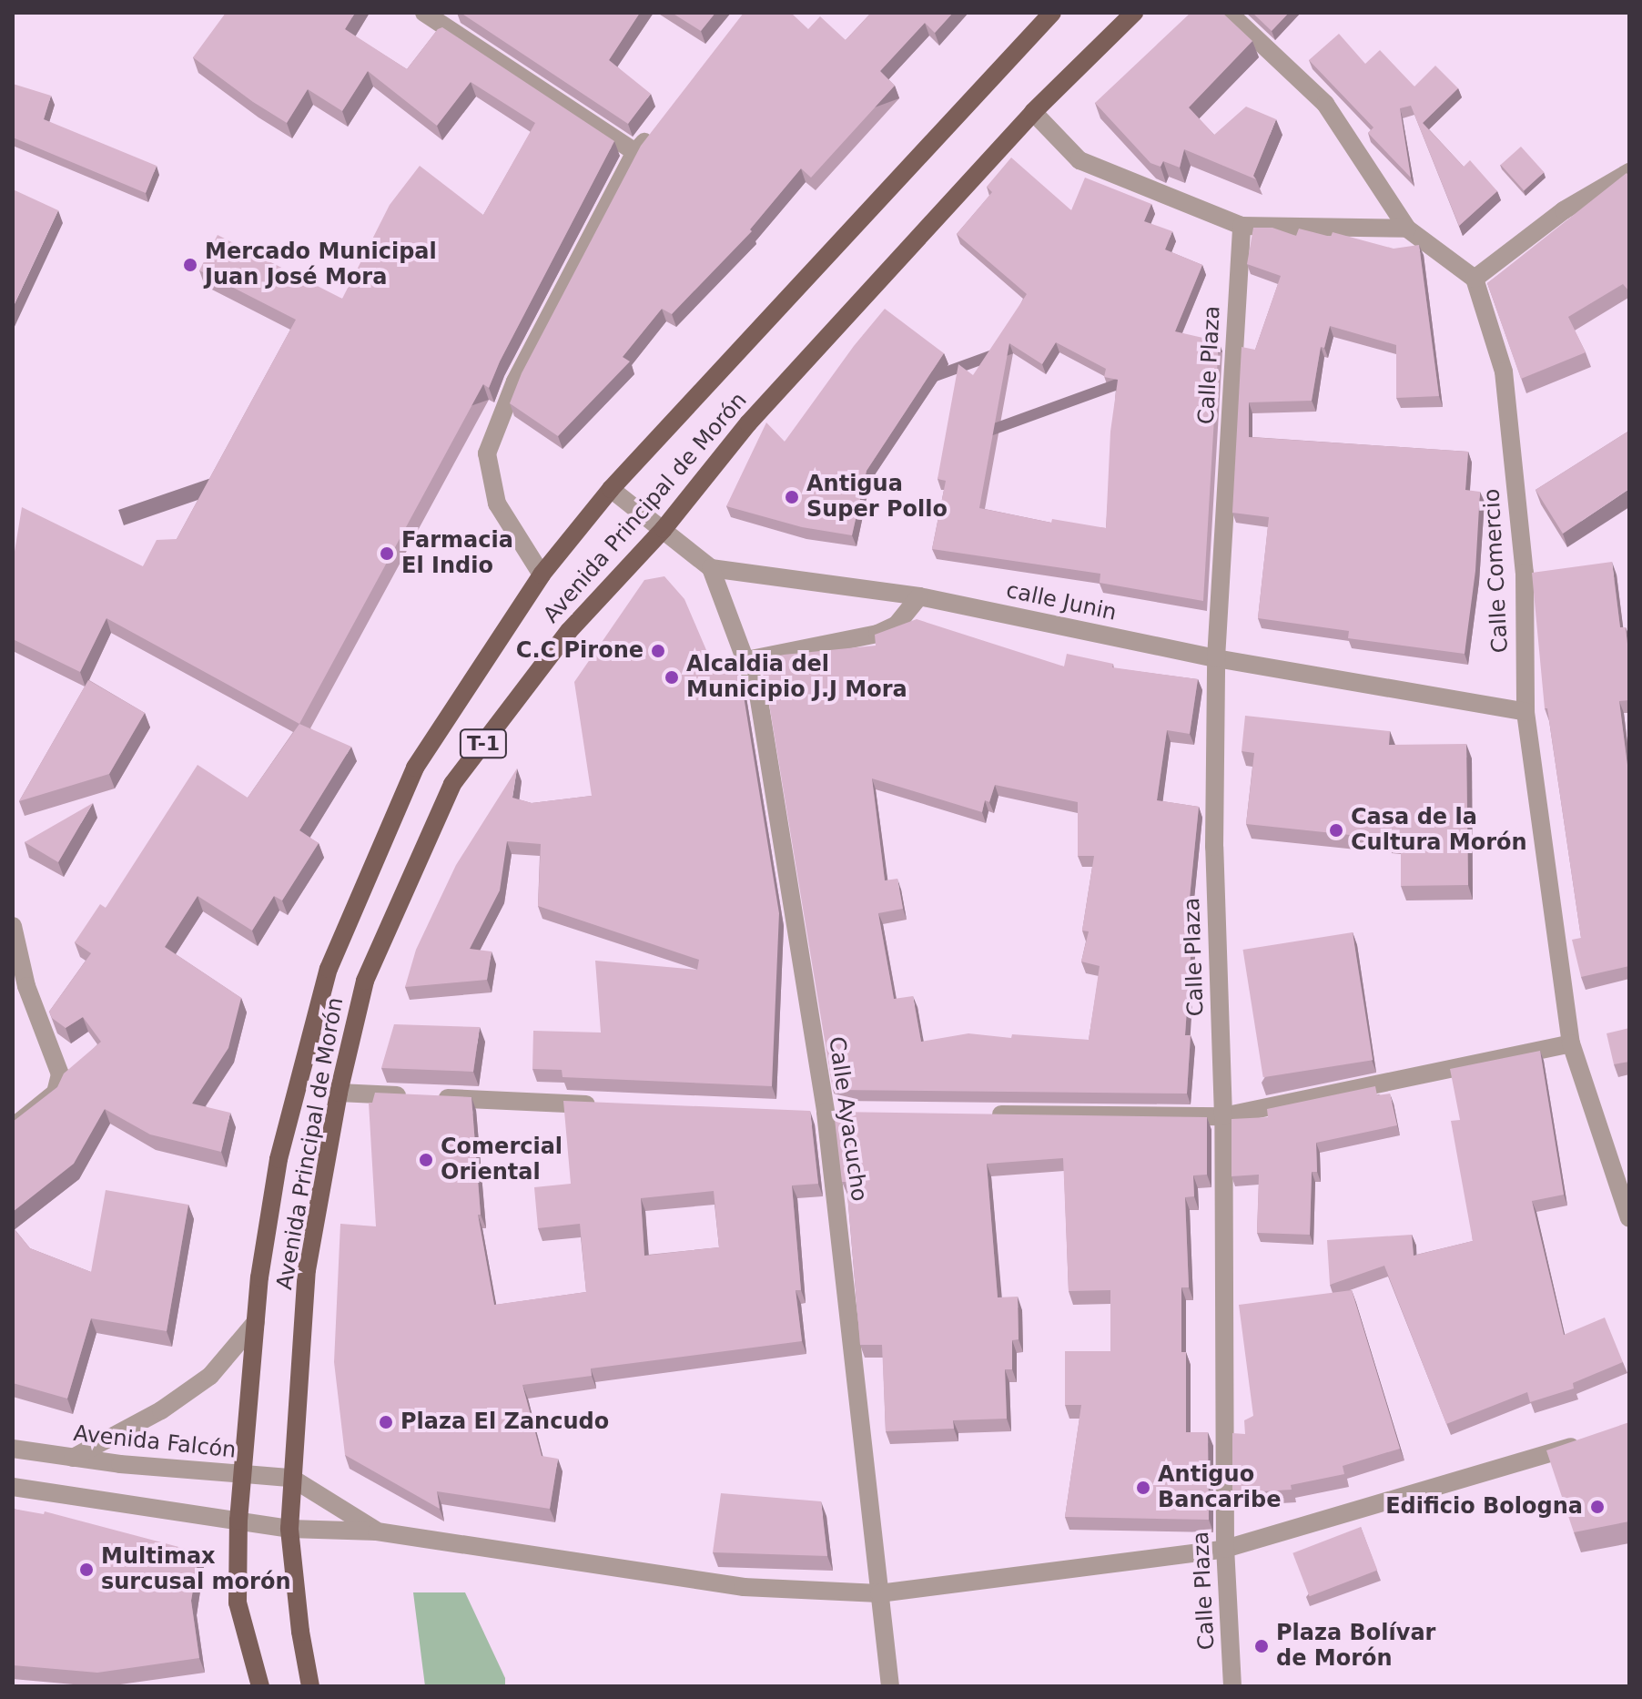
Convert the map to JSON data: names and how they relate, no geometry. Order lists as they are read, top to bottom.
{
  "streets": {
    "main road": ["Avenida Principal de Morón", "T-1"],
    "street": [
      "Calle Plaza",
      "Calle Comercio",
      "calle Junin",
      "Calle Ayacucho",
      "Avenida Falcón"
    ]
  },
  "crossings": [
    ["Calle Plaza", "calle Junin"],
    ["Avenida Principal de Morón", "Avenida Falcón"],
    ["Calle Comercio", "calle Junin"],
    ["calle Junin", "Calle Ayacucho"]
  ],
  "places": [
    "Mercado Municipal Juan José Mora",
    "Antigua Super Pollo",
    "Farmacia El Indio",
    "C.C Pirone",
    "Alcaldia del Municipio J.J Mora",
    "Casa de la Cultura Morón",
    "Comercial Oriental",
    "Plaza El Zancudo",
    "Antiguo Bancaribe",
    "Edificio Bologna",
    "Multimax surcusal morón",
    "Plaza Bolívar de Morón"
  ]
}
